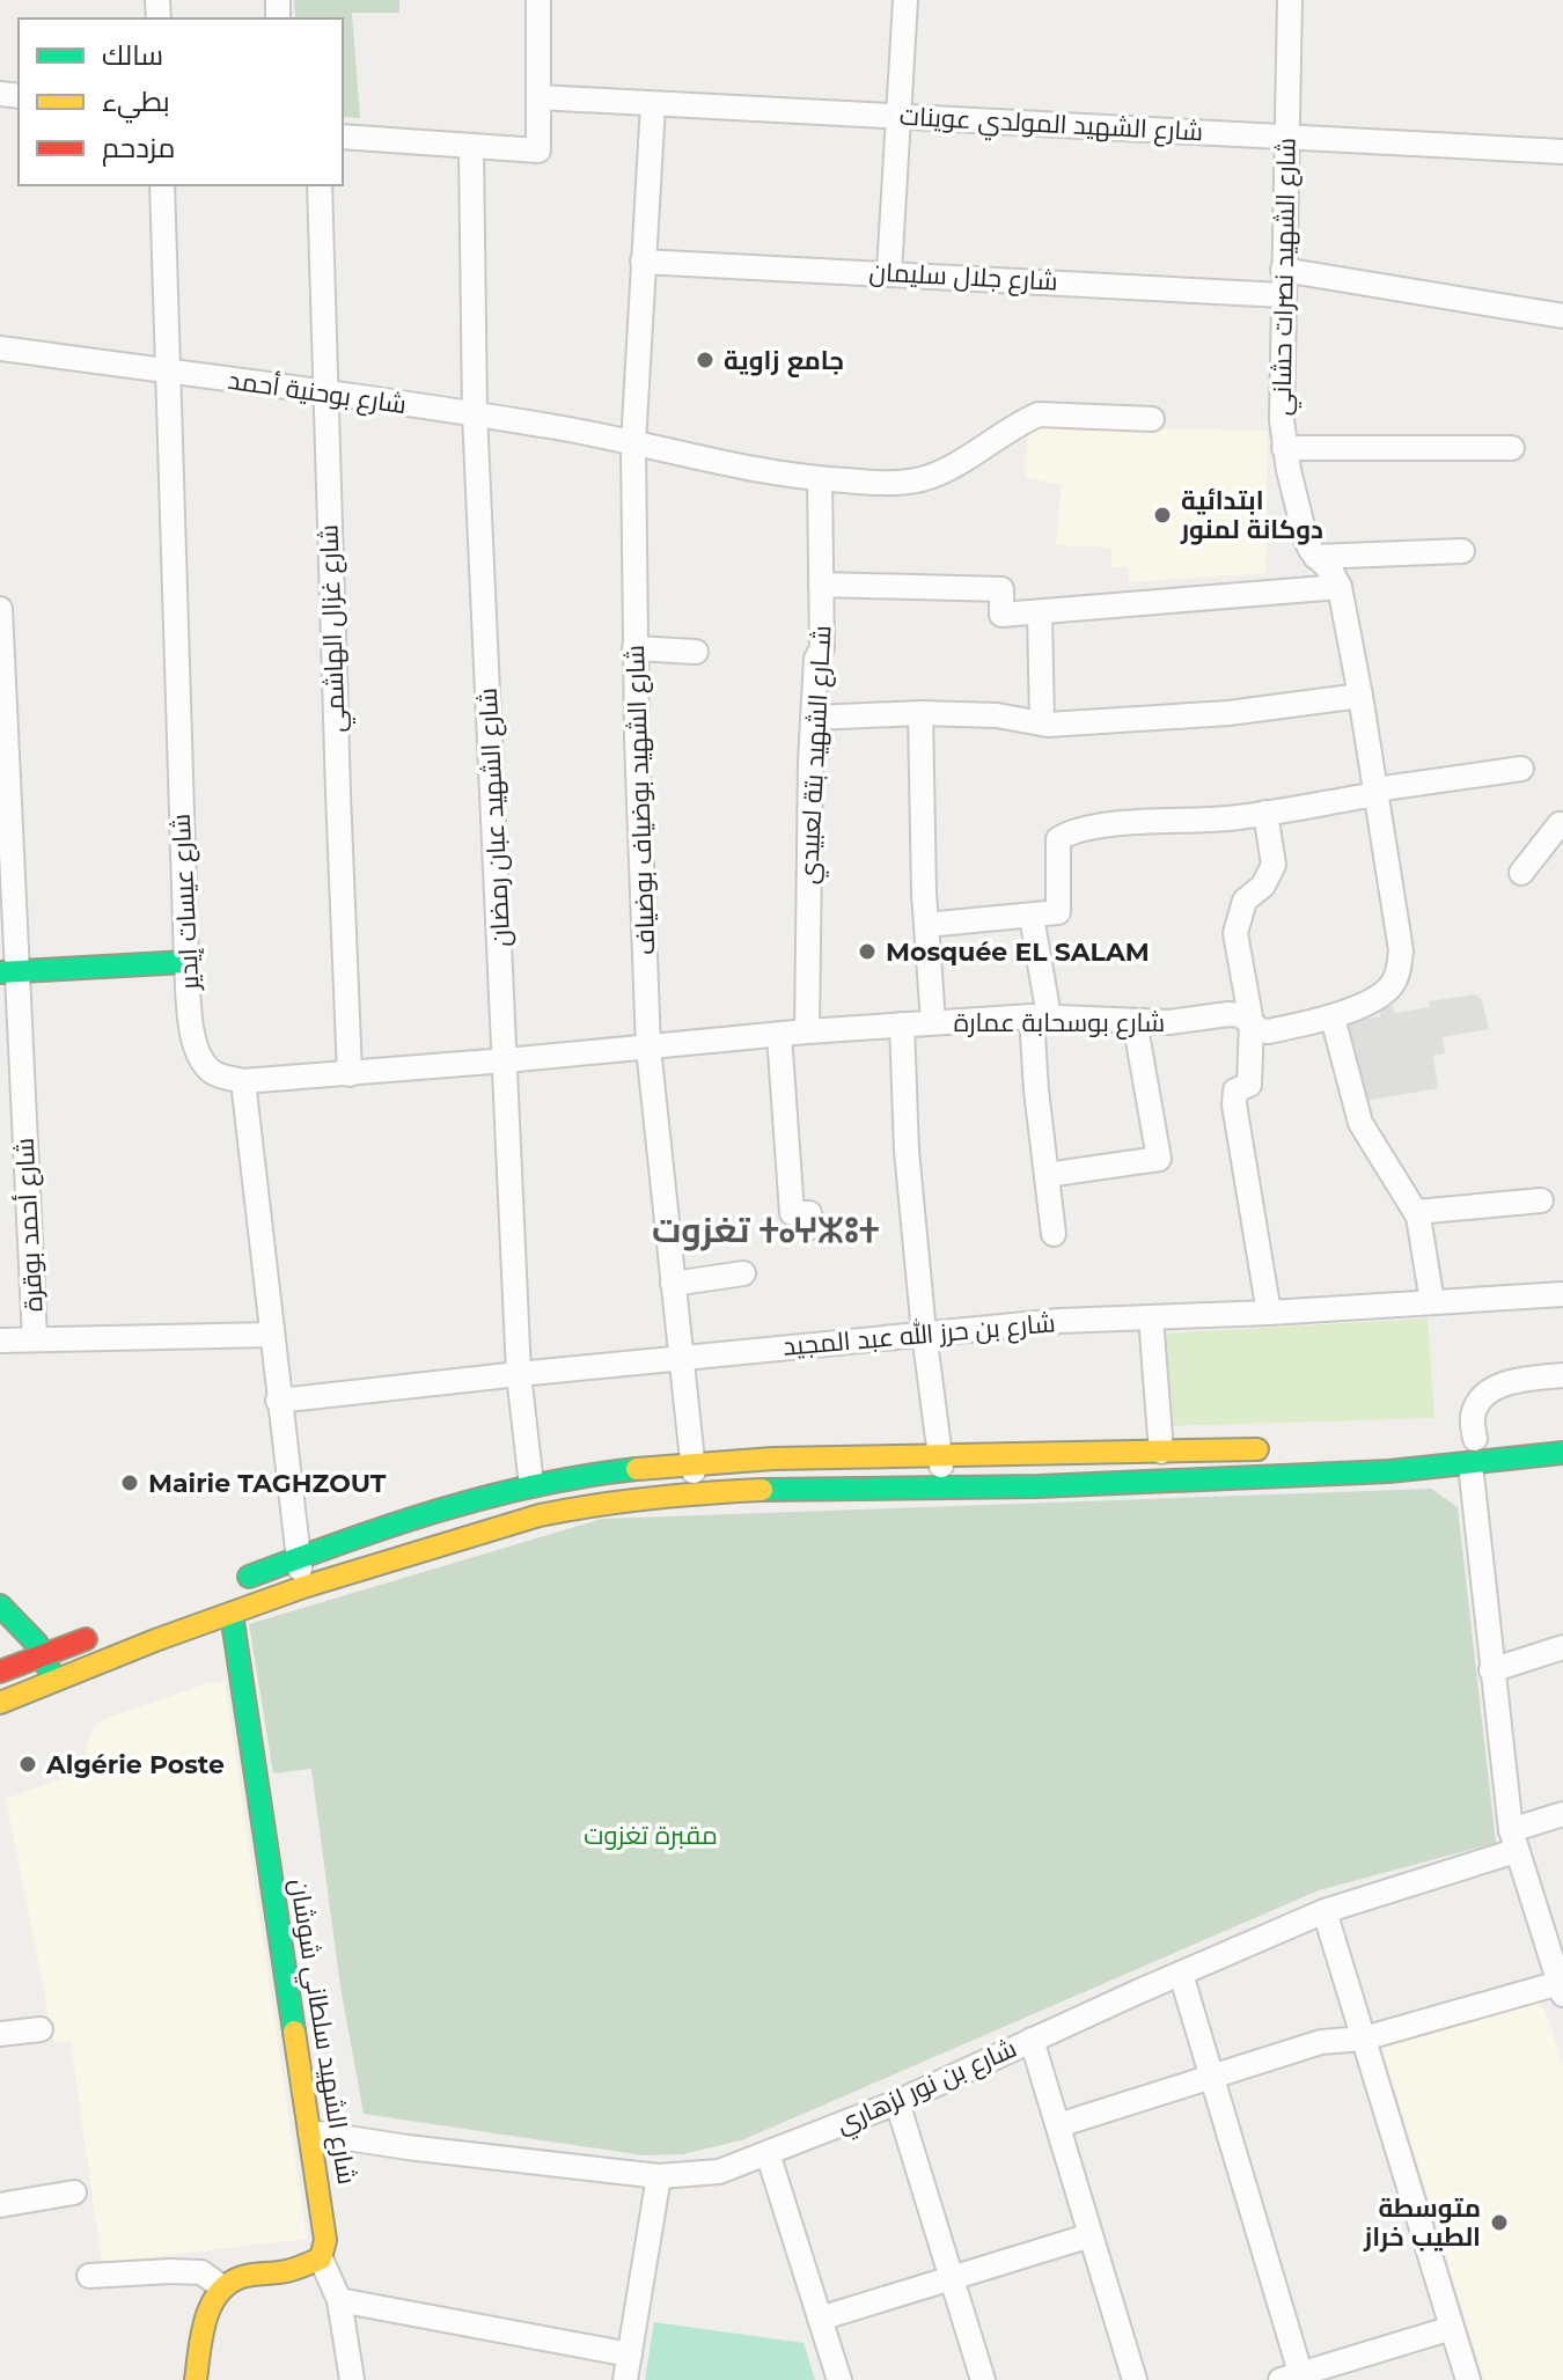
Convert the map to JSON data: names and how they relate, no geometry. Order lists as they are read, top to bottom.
{
  "streets": {
    "main road": ["شارع الشهيد سلطاني شوشان"],
    "street": [
      "شارع الشهيد المولدي عوينات",
      "شارع جلال سليمان",
      "شارع الشهيد نصرات حشاني",
      "شارع بوحنية أحمد",
      "شارع غزال الهاشمي",
      "شــارع الشهيد بتة لعبيدي",
      "شارع الشهيد بوضياف بوضياف",
      "شارع الشهيد عبان رمضان",
      "شارع عيسات إيدير",
      "شارع بوسحابة عمارة",
      "شارع أحمد بوقرة",
      "شارع بن حرز الله عبد المجيد",
      "شارع بن نور لزهاري"
    ]
  },
  "crossings": [
    ["شارع الشهيد المولدي عوينات", "شارع الشهيد نصرات حشاني"],
    ["شارع الشهيد المولدي عوينات", "شارع الشهيد بوضياف بوضياف"],
    ["شارع جلال سليمان", "شارع الشهيد نصرات حشاني"],
    ["شارع جلال سليمان", "شارع الشهيد بوضياف بوضياف"],
    ["شارع بوحنية أحمد", "شارع غزال الهاشمي"],
    ["شارع بوحنية أحمد", "شــارع الشهيد بتة لعبيدي"],
    ["شارع بوحنية أحمد", "شارع الشهيد بوضياف بوضياف"],
    ["شارع بوحنية أحمد", "شارع الشهيد عبان رمضان"],
    ["شارع بوحنية أحمد", "شارع عيسات إيدير"],
    ["شارع غزال الهاشمي", "شارع بوسحابة عمارة"],
    ["شــارع الشهيد بتة لعبيدي", "شارع بوسحابة عمارة"],
    ["شارع الشهيد بوضياف بوضياف", "شارع بوسحابة عمارة"],
    ["شارع الشهيد بوضياف بوضياف", "شارع بن حرز الله عبد المجيد"],
    ["شارع الشهيد عبان رمضان", "شارع بوسحابة عمارة"],
    ["شارع الشهيد عبان رمضان", "شارع بن حرز الله عبد المجيد"],
    ["شارع عيسات إيدير", "شارع بوسحابة عمارة"],
    ["شارع الشهيد سلطاني شوشان", "شارع بن نور لزهاري"]
  ],
  "districts": ["تغزوت ⵜⴰⵖⵣⵓⵜ"],
  "parks": ["مقبرة تغزوت"],
  "places": [
    "جامع زاوية",
    "ابتدائية دوكانة لمنور",
    "Mosquée EL SALAM",
    "Mairie TAGHZOUT",
    "Algérie Poste",
    "متوسطة الطيب خراز"
  ],
  "legend": ["سالك", "بطيء", "مزدحم"]
}
